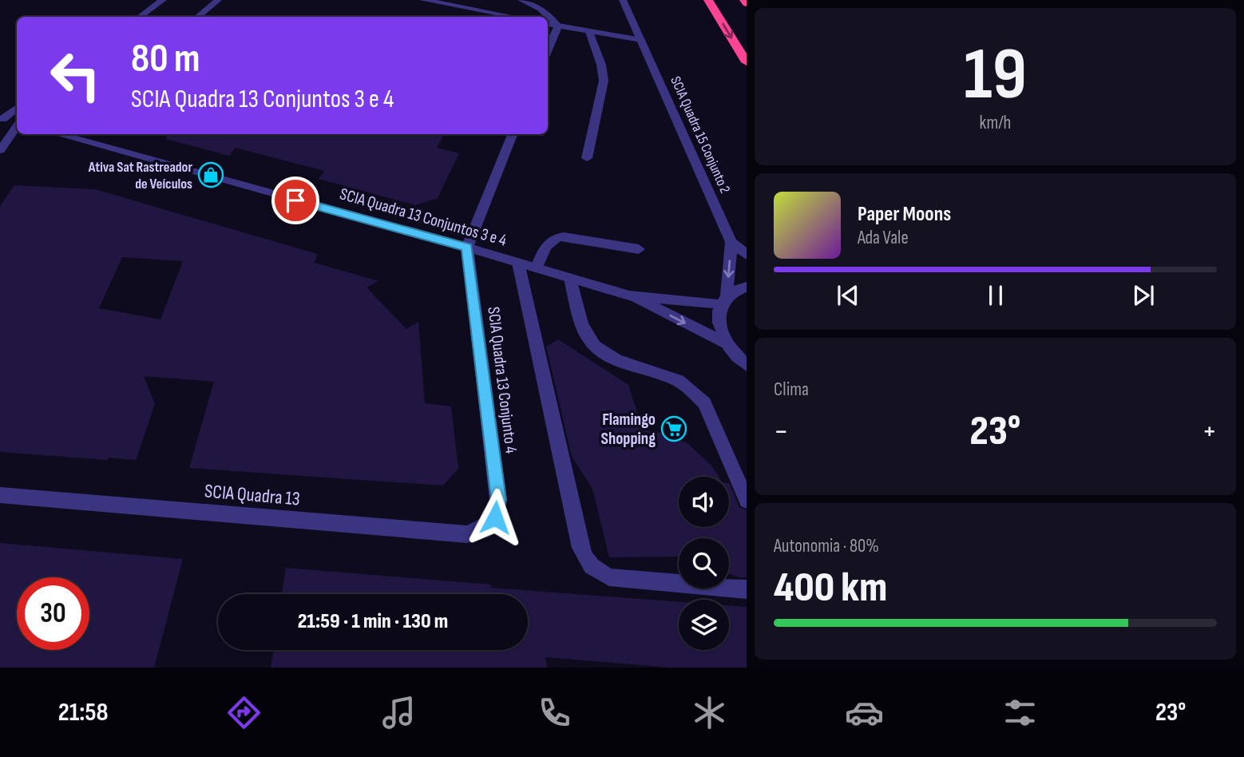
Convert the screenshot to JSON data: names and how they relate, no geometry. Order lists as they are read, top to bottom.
{
  "streets": {
    "street": [
      "SCIA Quadra 15 Conjunto 2",
      "SCIA Quadra 13 Conjuntos 3 e 4",
      "SCIA Quadra 13 Conjunto 4",
      "SCIA Quadra 13"
    ]
  },
  "crossings": [
    ["SCIA Quadra 15 Conjunto 2", "SCIA Quadra 13 Conjuntos 3 e 4"],
    ["SCIA Quadra 13 Conjuntos 3 e 4", "SCIA Quadra 13 Conjunto 4"],
    ["SCIA Quadra 13 Conjunto 4", "SCIA Quadra 13"]
  ],
  "places": {
    "shop": ["Ativa Sat Rastreador de Veículos"],
    "supermarket": ["Flamingo Shopping"]
  },
  "page": {
    "tile": [
      ["19", "km/h"],
      "Clima",
      ["Autonomia · 80%", "400 km"]
    ],
    "turn": ["80 m", "SCIA Quadra 13 Conjuntos 3 e 4"],
    "song": ["Paper Moons", "Ada Vale"],
    "heat": ["−", "23°", "+"],
    "limit": "30",
    "trip": "21:59 · 1 min · 130 m",
    "tabs": ["21:58", "23°"]
  }
}
